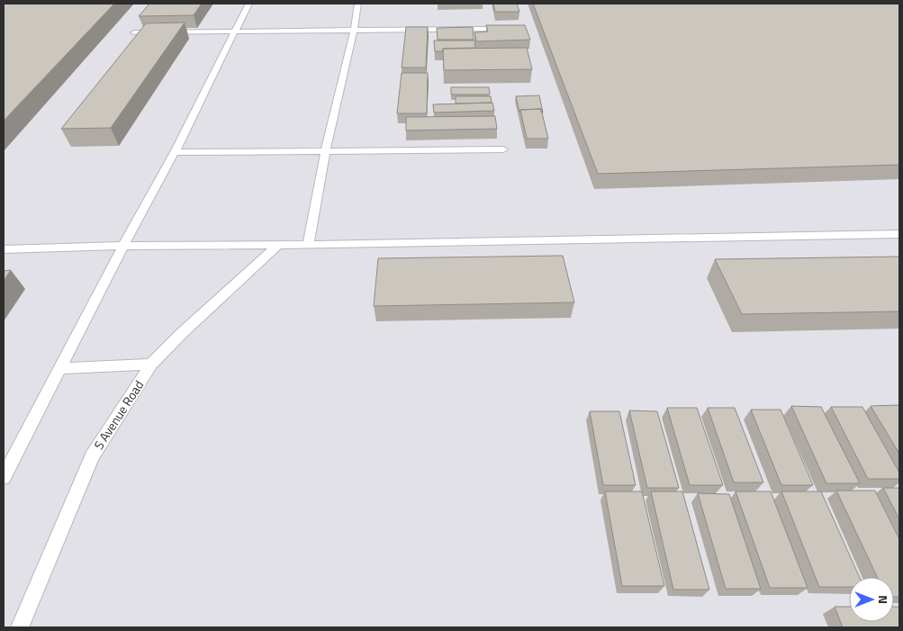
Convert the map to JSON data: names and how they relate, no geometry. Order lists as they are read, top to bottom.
{
  "streets": {
    "lane": ["S Avenue Road"]
  },
  "north": "right"
}
